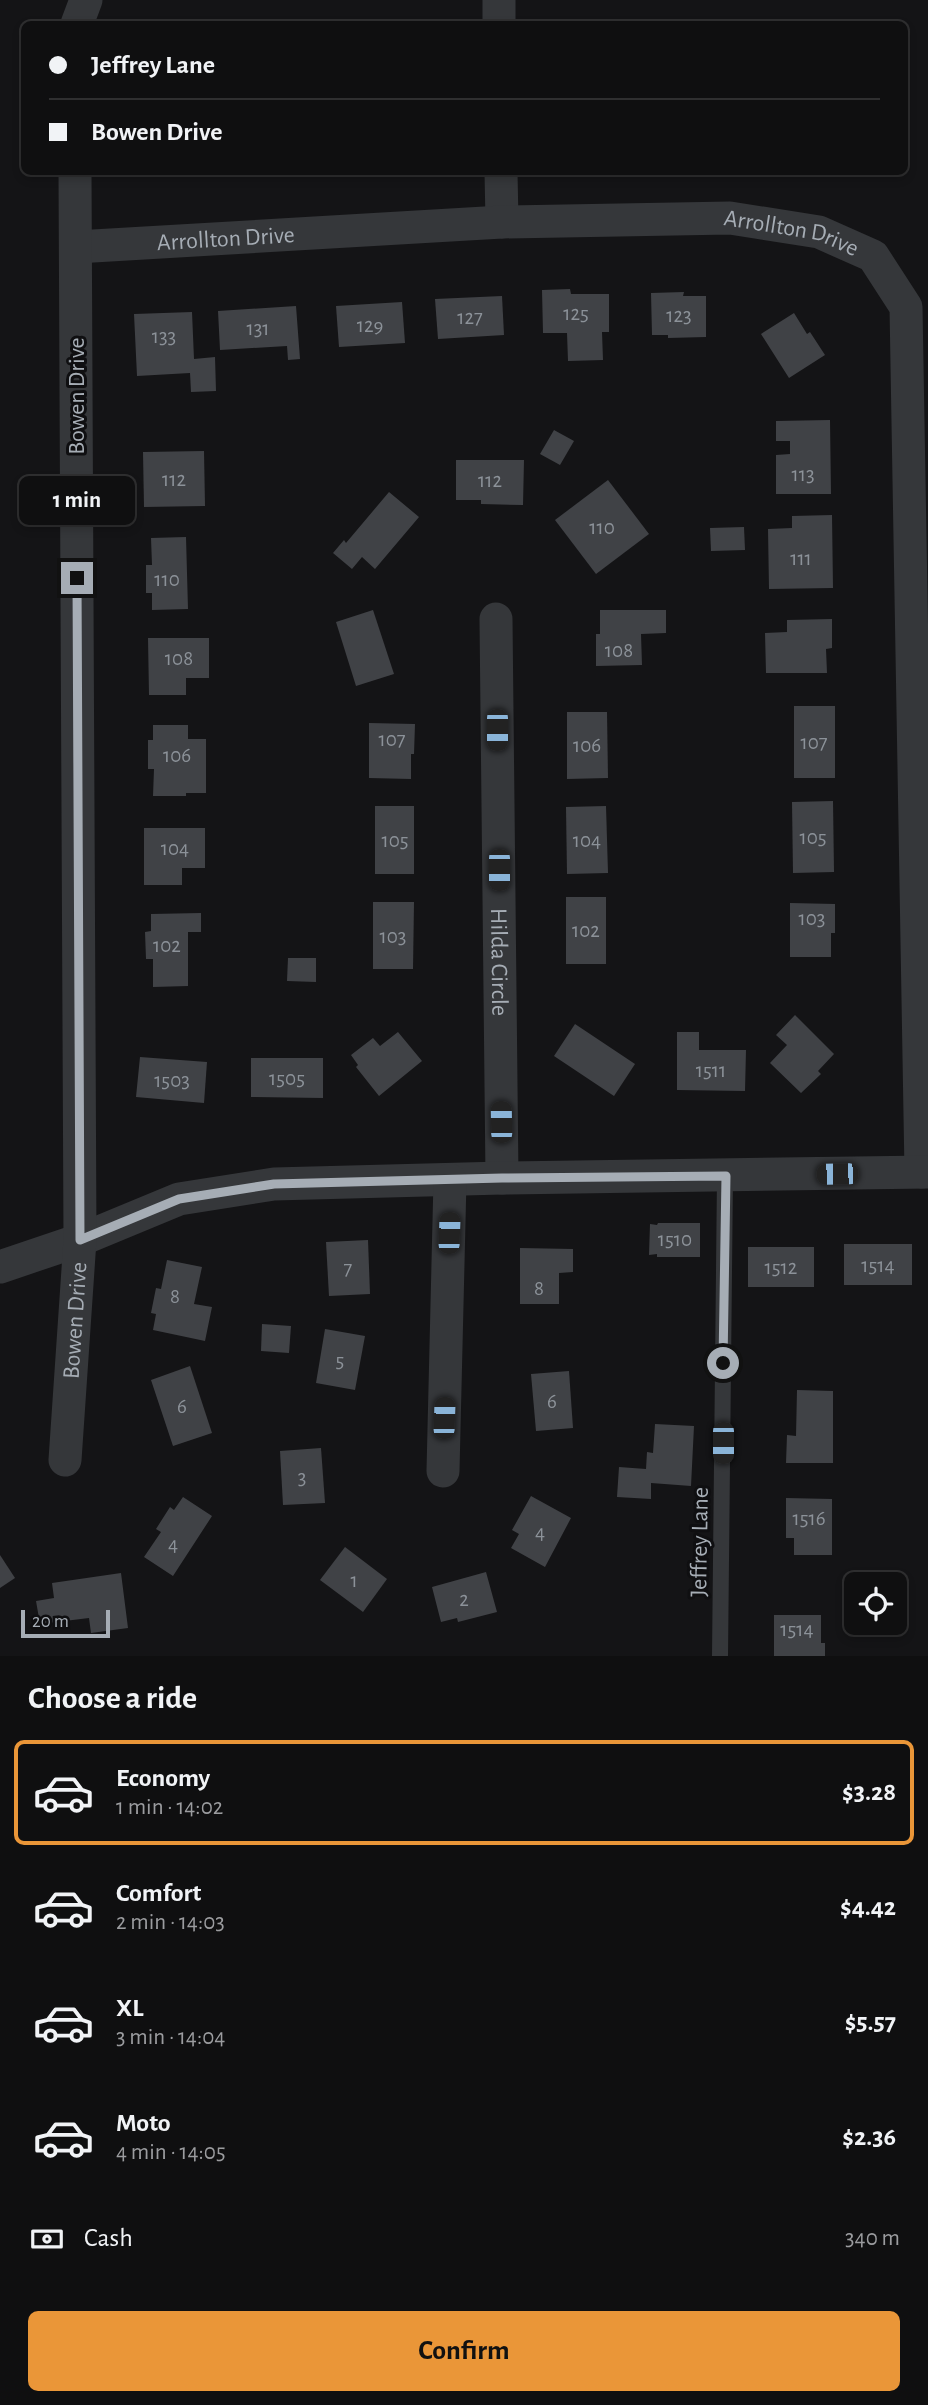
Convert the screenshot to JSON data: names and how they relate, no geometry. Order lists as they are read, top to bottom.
{
  "streets": {
    "street": ["Arrollton Drive", "Bowen Drive", "Hilda Circle"],
    "lane": ["Jeffrey Lane"]
  },
  "crossings": [
    ["Arrollton Drive", "Bowen Drive"]
  ],
  "house_numbers": [
    "125",
    "123",
    "127",
    "129",
    "131",
    "133",
    "113",
    "112",
    "112",
    "110",
    "111",
    "110",
    "108",
    "108",
    "107",
    "107",
    "106",
    "106",
    "105",
    "105",
    "104",
    "104",
    "103",
    "102",
    "103",
    "102",
    "1511",
    "1505",
    "1503",
    "1510",
    "1514",
    "1512",
    "7",
    "8",
    "8",
    "5",
    "6",
    "6",
    "3",
    "1516",
    "4",
    "4",
    "1",
    "2",
    "1514"
  ],
  "scale_bar": "20 m",
  "page": {
    "banner": ["Jeffrey Lane", "Bowen Drive"],
    "bubble": "1 min",
    "scale": "20 m",
    "heading": "Choose a ride",
    "list": [
      {
        "name": "Economy",
        "note": "1 min · 14:02",
        "value": "$3.28"
      },
      {
        "name": "Comfort",
        "note": "2 min · 14:03",
        "value": "$4.42"
      },
      {
        "name": "XL",
        "note": "3 min · 14:04",
        "value": "$5.57"
      },
      {
        "name": "Moto",
        "note": "4 min · 14:05",
        "value": "$2.36"
      }
    ],
    "pay": ["Cash", "340 m"],
    "buttons": "Confirm"
  }
}
